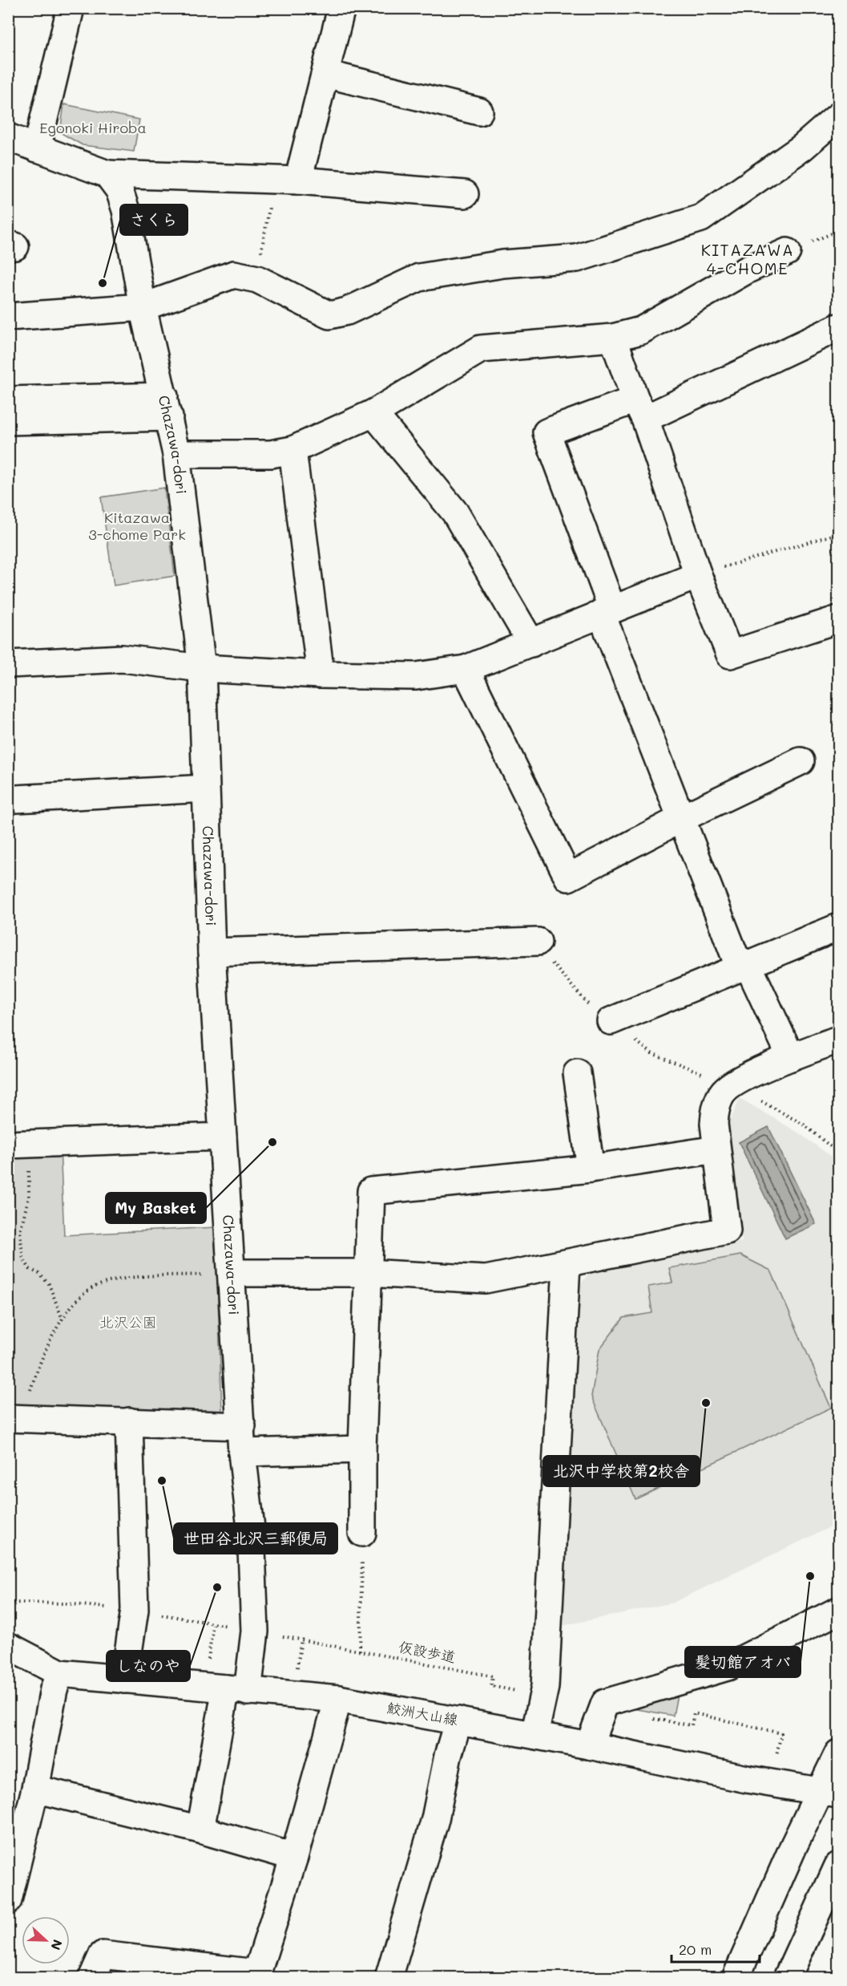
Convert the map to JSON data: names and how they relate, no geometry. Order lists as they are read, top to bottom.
{
  "streets": {
    "street": ["Chazawa-dori", "鮫洲大山線"],
    "path": ["仮設歩道"]
  },
  "crossings": [
    ["Chazawa-dori", "仮設歩道"],
    ["Chazawa-dori", "鮫洲大山線"]
  ],
  "districts": ["KITAZAWA 4-CHOME"],
  "parks": ["Egonoki Hiroba", "Kitazawa 3-chome Park", "北沢公園"],
  "places": [
    "さくら",
    "My Basket",
    "北沢中学校第2校舎",
    "世田谷北沢三郵便局",
    "髪切館アオバ",
    "しなのや"
  ],
  "scale_bar": "20 m",
  "north": "right"
}
